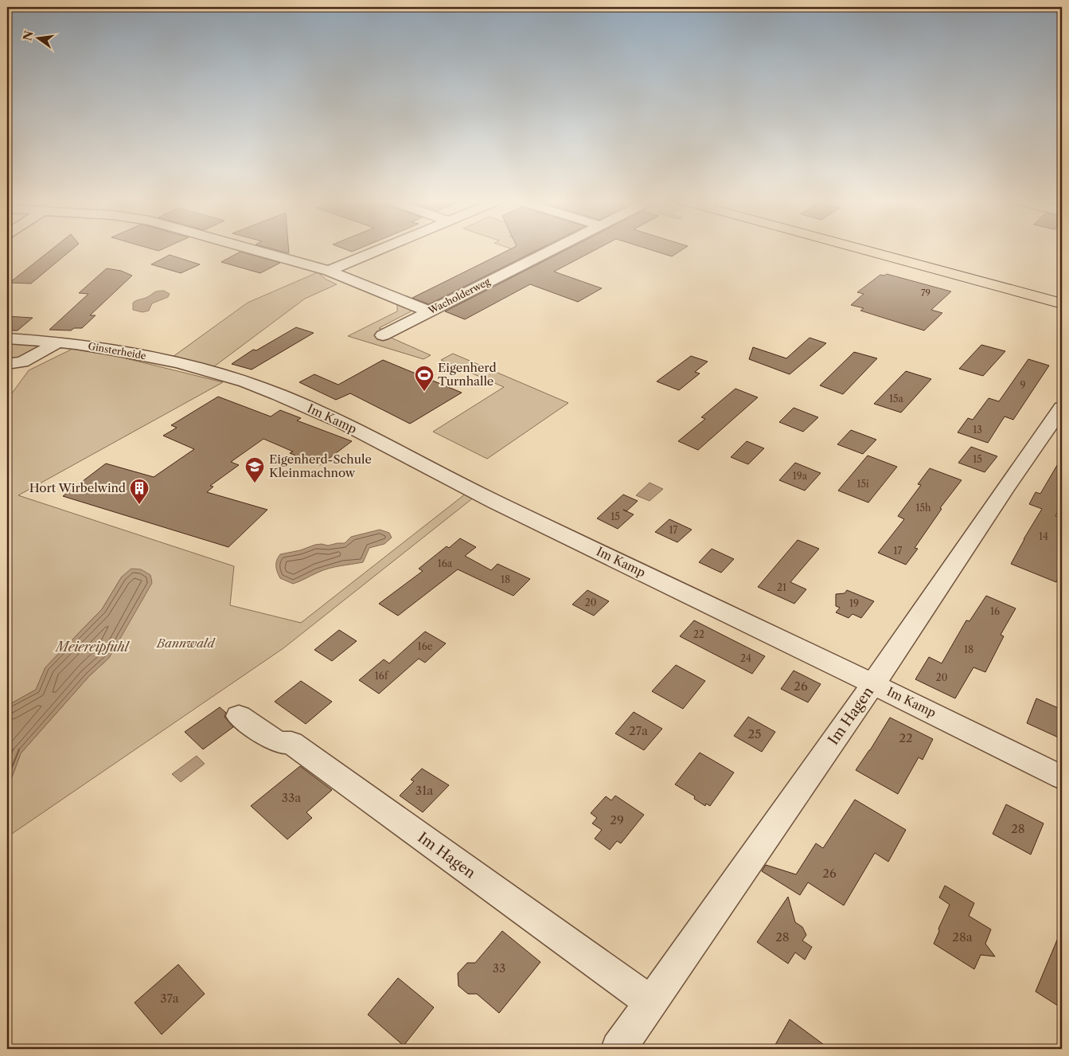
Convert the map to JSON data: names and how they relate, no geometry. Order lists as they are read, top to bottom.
{
  "streets": {
    "street": [
      "Wacholderweg",
      "Ginsterheide",
      "Im Kamp",
      "Im Hagen"
    ]
  },
  "crossings": [
    ["Ginsterheide", "Im Kamp"],
    ["Im Kamp", "Im Hagen"]
  ],
  "water": ["Meiereipfuhl"],
  "parks": ["Bannwald"],
  "places": {
    "sports": ["Eigenherd Turnhalle"],
    "school or university": ["Eigenherd-Schule Kleinmachnow"],
    "building": ["Hort Wirbelwind"]
  },
  "house_numbers": [
    "79",
    "9",
    "15a",
    "13",
    "15",
    "19a",
    "15i",
    "15h",
    "15",
    "17",
    "14",
    "17",
    "16a",
    "18",
    "21",
    "20",
    "19",
    "16",
    "22",
    "16e",
    "18",
    "24",
    "16f",
    "20",
    "26",
    "27a",
    "25",
    "22",
    "31a",
    "33a",
    "29",
    "28",
    "26",
    "28",
    "28a",
    "33",
    "37a"
  ],
  "north": "left"
}
